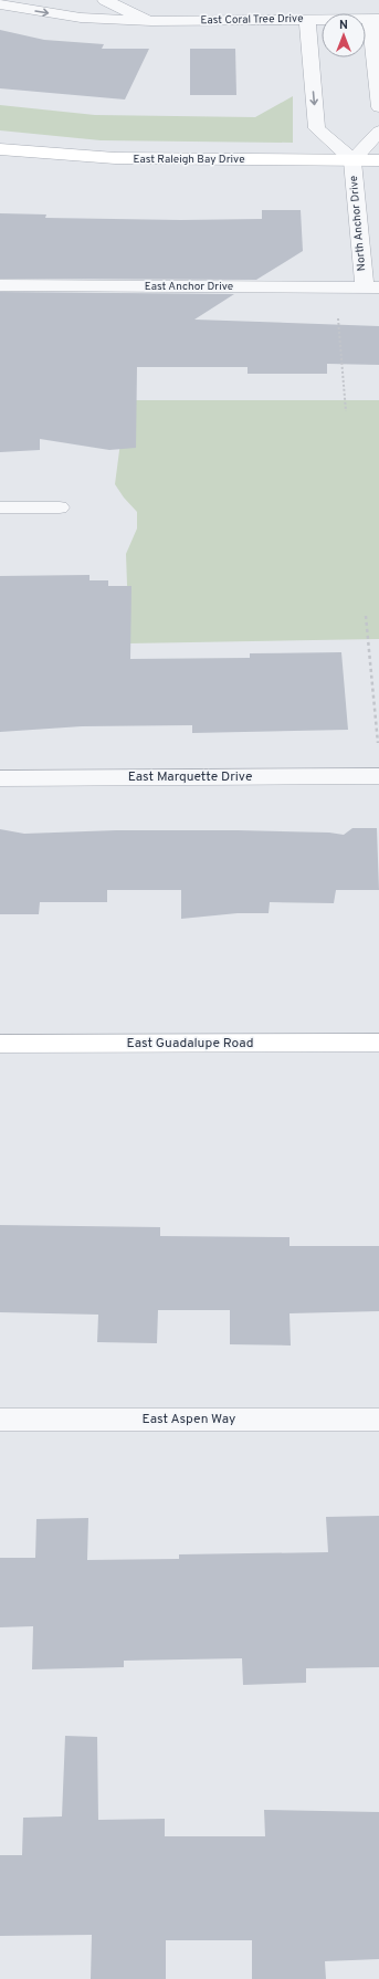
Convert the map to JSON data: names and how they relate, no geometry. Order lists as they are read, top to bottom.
{
  "streets": {
    "street": [
      "East Coral Tree Drive",
      "East Raleigh Bay Drive",
      "North Anchor Drive",
      "East Anchor Drive",
      "East Marquette Drive",
      "East Guadalupe Road",
      "East Aspen Way"
    ]
  },
  "crossings": [
    ["East Raleigh Bay Drive", "North Anchor Drive"],
    ["North Anchor Drive", "East Anchor Drive"]
  ],
  "north": "top"
}
